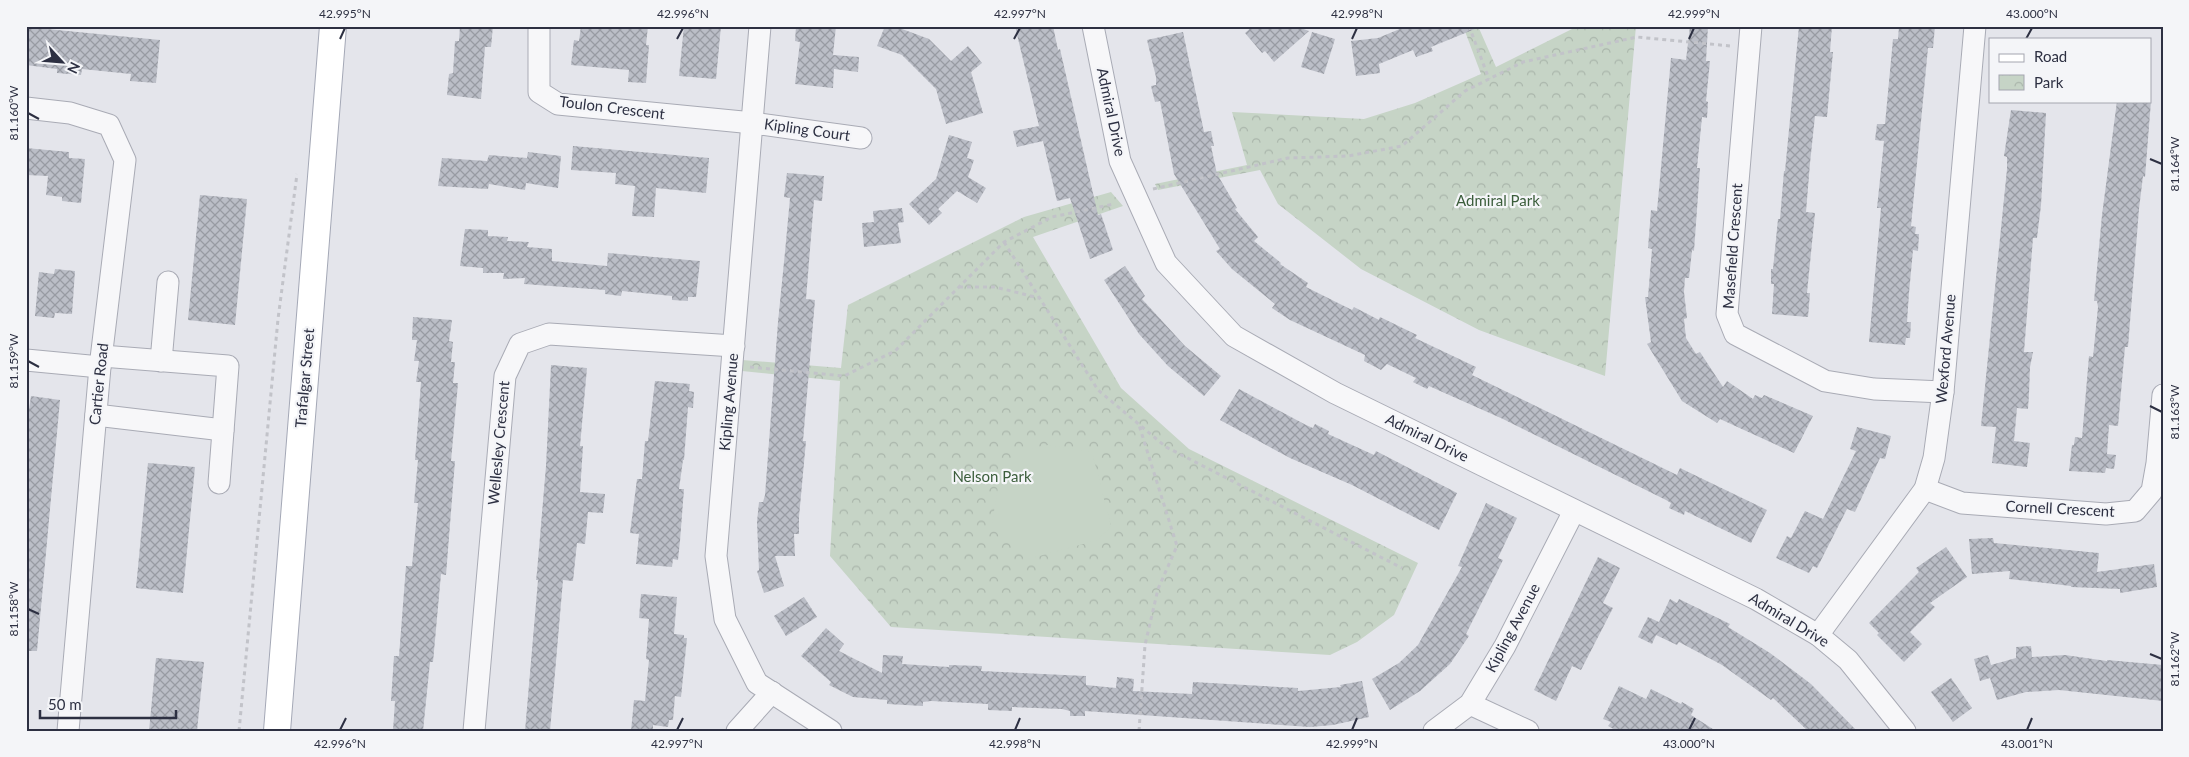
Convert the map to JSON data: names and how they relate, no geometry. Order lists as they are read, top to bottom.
{
  "streets": {
    "main road": ["Trafalgar Street"],
    "street": [
      "Toulon Crescent",
      "Admiral Drive",
      "Kipling Court",
      "Masefield Crescent",
      "Wexford Avenue",
      "Cartier Road",
      "Kipling Avenue",
      "Wellesley Crescent",
      "Cornell Crescent"
    ]
  },
  "crossings": [
    ["Toulon Crescent", "Kipling Court"],
    ["Toulon Crescent", "Kipling Avenue"],
    ["Admiral Drive", "Wexford Avenue"],
    ["Admiral Drive", "Kipling Avenue"],
    ["Kipling Court", "Kipling Avenue"],
    ["Masefield Crescent", "Wexford Avenue"],
    ["Wexford Avenue", "Cornell Crescent"],
    ["Kipling Avenue", "Wellesley Crescent"]
  ],
  "parks": ["Admiral Park", "Nelson Park"],
  "legend": ["Road", "Park"],
  "scale_bar": "50 m",
  "north": "bottom right",
  "coordinates": [
    "42.995°N",
    "42.996°N",
    "42.997°N",
    "42.998°N",
    "42.999°N",
    "43.000°N",
    "81.160°W",
    "81.164°W",
    "81.159°W",
    "81.163°W",
    "81.158°W",
    "81.162°W",
    "43.001°N"
  ]
}
